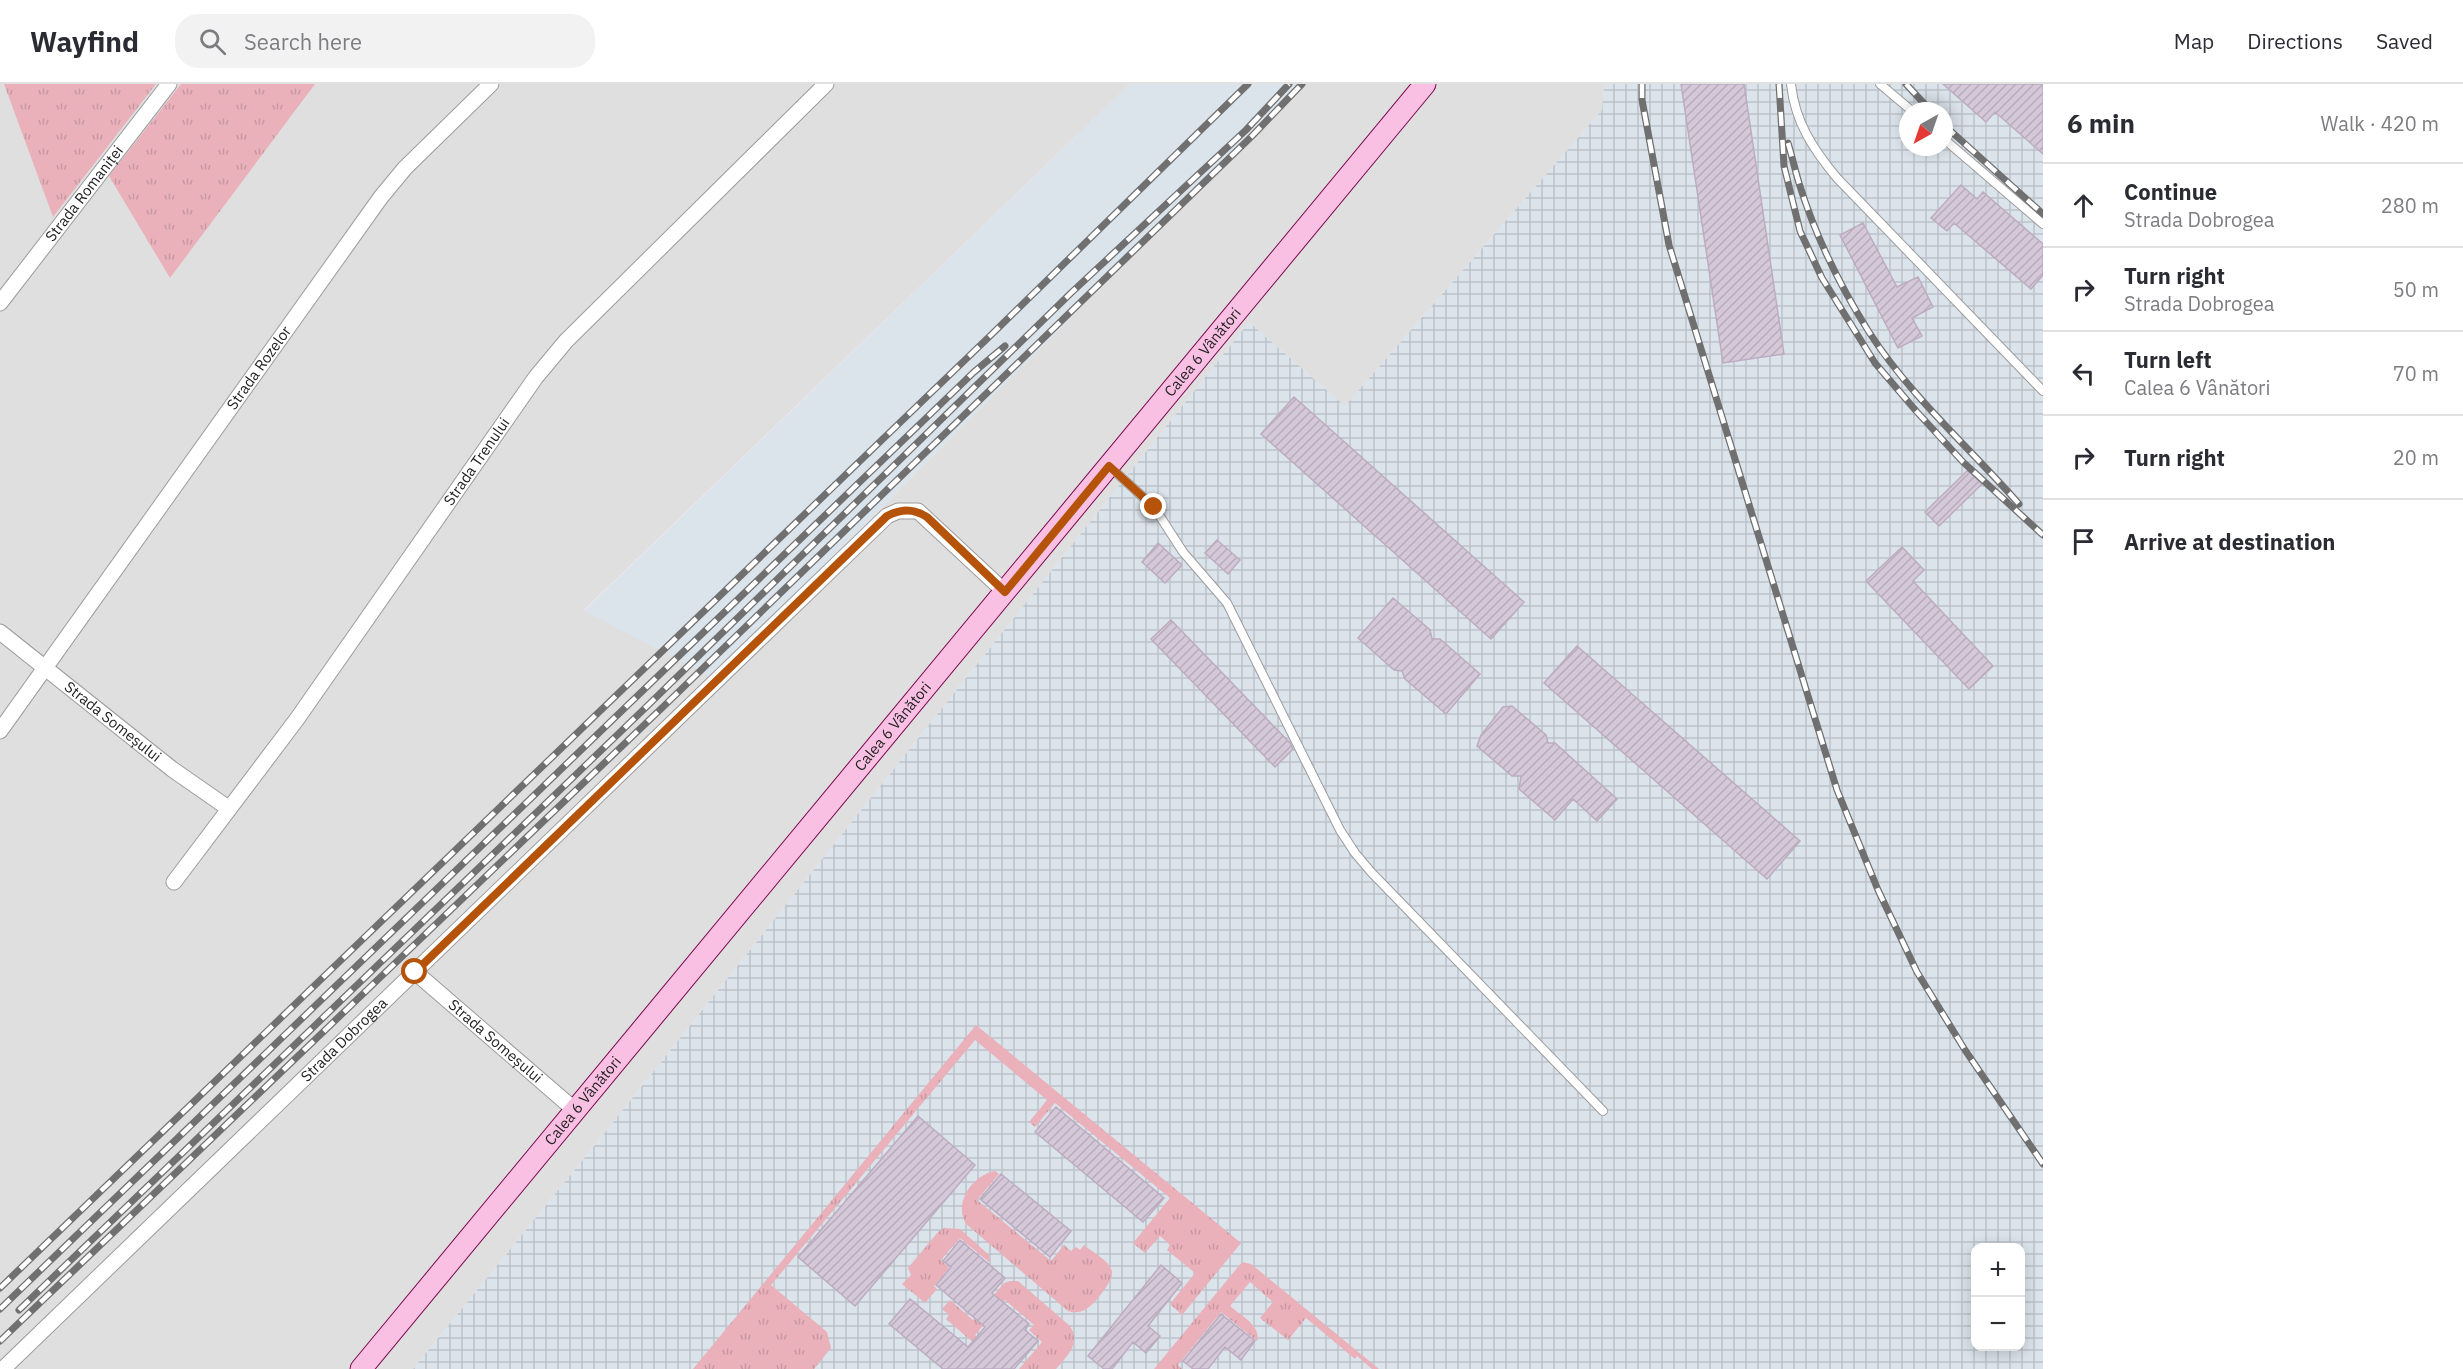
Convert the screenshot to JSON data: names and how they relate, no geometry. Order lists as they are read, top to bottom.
{
  "streets": {
    "main road": ["Calea 6 Vânători"],
    "street": [
      "Strada Romaniței",
      "Strada Rozelor",
      "Strada Trenului",
      "Strada Someșului",
      "Strada Dobrogea"
    ]
  },
  "crossings": [
    ["Calea 6 Vânători", "Strada Someșului"],
    ["Calea 6 Vânători", "Strada Dobrogea"],
    ["Strada Rozelor", "Strada Someșului"],
    ["Strada Trenului", "Strada Someșului"],
    ["Strada Someșului", "Strada Dobrogea"]
  ],
  "north": "bottom left",
  "page": {
    "header": "Wayfind",
    "search": "Search here",
    "nav": ["Map", "Directions", "Saved"],
    "heading": ["6 min", "Walk · 420 m"],
    "list": [
      ["Continue", "Strada Dobrogea", "280 m"],
      ["Turn right", "Strada Dobrogea", "50 m"],
      ["Turn left", "Calea 6 Vânători", "70 m"],
      ["Turn right", "20 m"],
      "Arrive at destination"
    ],
    "map_buttons": ["+", "−"]
  }
}
